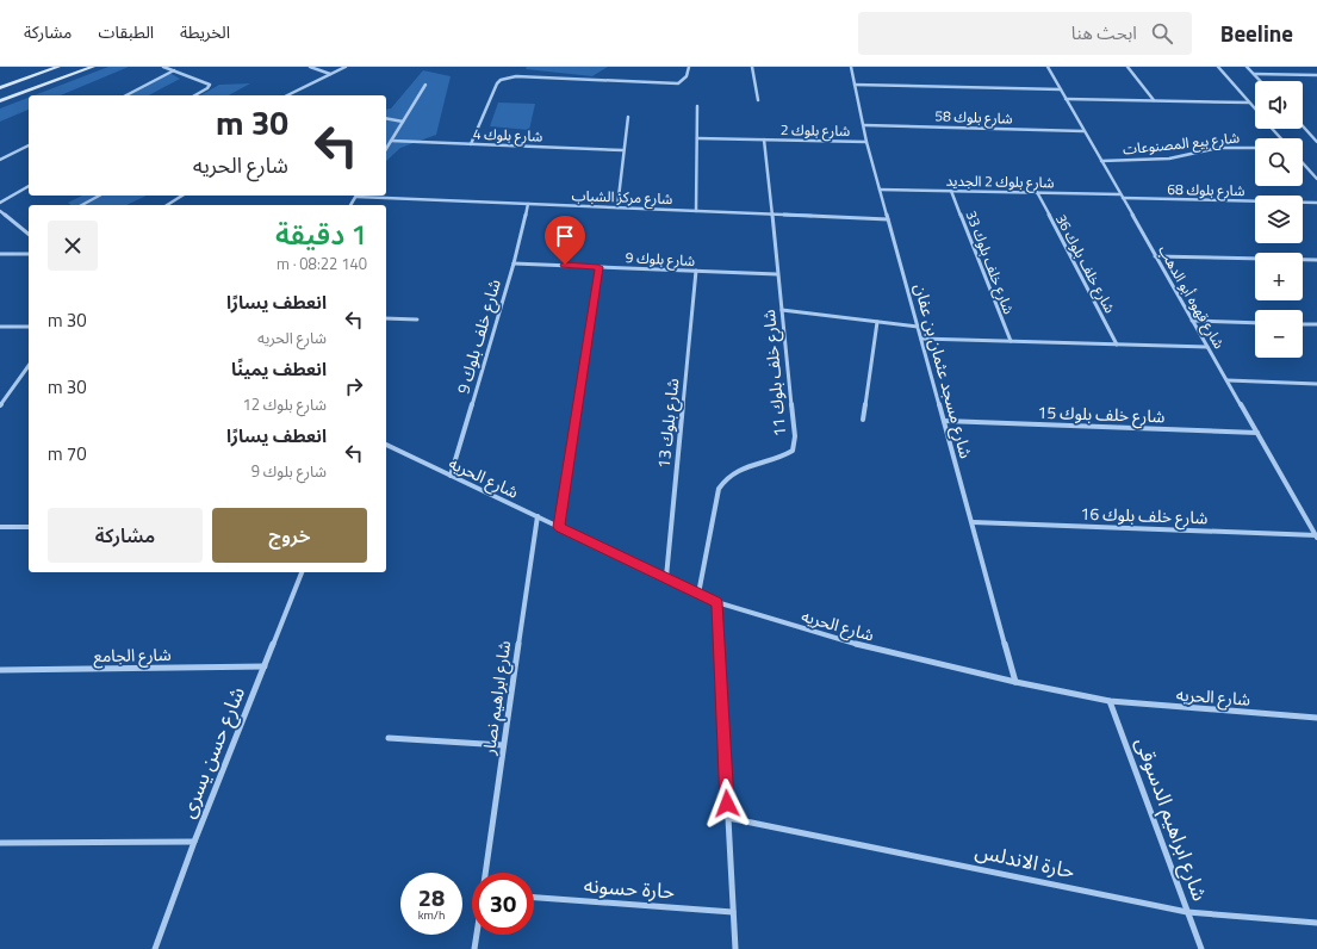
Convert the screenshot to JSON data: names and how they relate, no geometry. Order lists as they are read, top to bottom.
{
  "streets": {
    "street": [
      "شارع بلوك 58",
      "شارع بلوك 2",
      "شارع بلوك 4",
      "شارع بيع المصنوعات",
      "شارع بلوك 2 الجديد",
      "شارع بلوك 68",
      "شارع مركز الشباب",
      "شارع بلوك 9",
      "شارع خلف بلوك 33",
      "شارع خلف بلوك 36",
      "شارع قهوه أبو الدهب",
      "شارع خلف بلوك 9",
      "شارع مسجد عثمان بن عفان",
      "شارع خلف بلوك 11",
      "شارع خلف بلوك 15",
      "شارع بلوك 13",
      "شارع الحريه",
      "شارع خلف بلوك 16",
      "شارع الجامع",
      "شارع ابراهيم نصار",
      "شارع حسن يسرى",
      "شارع ابراهيم الدسوقى",
      "حارة الاندلس",
      "حارة حسونه"
    ]
  },
  "crossings": [
    ["شارع بلوك 58", "شارع قهوه أبو الدهب"],
    ["شارع بلوك 58", "شارع مسجد عثمان بن عفان"],
    ["شارع بلوك 2", "شارع مركز الشباب"],
    ["شارع بلوك 2", "شارع مسجد عثمان بن عفان"],
    ["شارع بلوك 2", "شارع خلف بلوك 11"],
    ["شارع بيع المصنوعات", "شارع قهوه أبو الدهب"],
    ["شارع بلوك 2 الجديد", "شارع بلوك 68"],
    ["شارع بلوك 2 الجديد", "شارع خلف بلوك 33"],
    ["شارع بلوك 2 الجديد", "شارع خلف بلوك 36"],
    ["شارع بلوك 2 الجديد", "شارع قهوه أبو الدهب"],
    ["شارع بلوك 2 الجديد", "شارع مسجد عثمان بن عفان"],
    ["شارع بلوك 68", "شارع قهوه أبو الدهب"],
    ["شارع مركز الشباب", "شارع خلف بلوك 9"],
    ["شارع مركز الشباب", "شارع مسجد عثمان بن عفان"],
    ["شارع مركز الشباب", "شارع خلف بلوك 11"],
    ["شارع بلوك 9", "شارع خلف بلوك 9"],
    ["شارع بلوك 9", "شارع خلف بلوك 11"],
    ["شارع بلوك 9", "شارع بلوك 13"],
    ["شارع قهوه أبو الدهب", "شارع خلف بلوك 15"],
    ["شارع قهوه أبو الدهب", "شارع خلف بلوك 16"],
    ["شارع خلف بلوك 9", "شارع الحريه"],
    ["شارع مسجد عثمان بن عفان", "شارع خلف بلوك 15"],
    ["شارع مسجد عثمان بن عفان", "شارع الحريه"],
    ["شارع مسجد عثمان بن عفان", "شارع خلف بلوك 16"],
    ["شارع خلف بلوك 11", "شارع الحريه"],
    ["شارع بلوك 13", "شارع الحريه"],
    ["شارع الحريه", "شارع ابراهيم نصار"],
    ["شارع الحريه", "شارع ابراهيم الدسوقى"],
    ["شارع الجامع", "شارع حسن يسرى"],
    ["شارع ابراهيم الدسوقى", "حارة الاندلس"]
  ],
  "page": {
    "header": "Beeline",
    "search": "ابحث هنا",
    "nav": ["الخريطة", "الطبقات", "مشاركة"],
    "map_buttons": ["+", "−"],
    "turn": ["30 m", "شارع الحريه"],
    "heading": ["1 دقيقة", "140 m · 08:22"],
    "list": [
      {
        "name": "انعطف يسارًا",
        "note": "شارع الحريه",
        "value": "30 m"
      },
      {
        "name": "انعطف يمينًا",
        "note": "شارع بلوك 12",
        "value": "30 m"
      },
      {
        "name": "انعطف يسارًا",
        "note": "شارع بلوك 9",
        "value": "70 m"
      }
    ],
    "buttons": ["خروج", "مشاركة"],
    "speed": "28 km/h",
    "limit": "30"
  }
}
